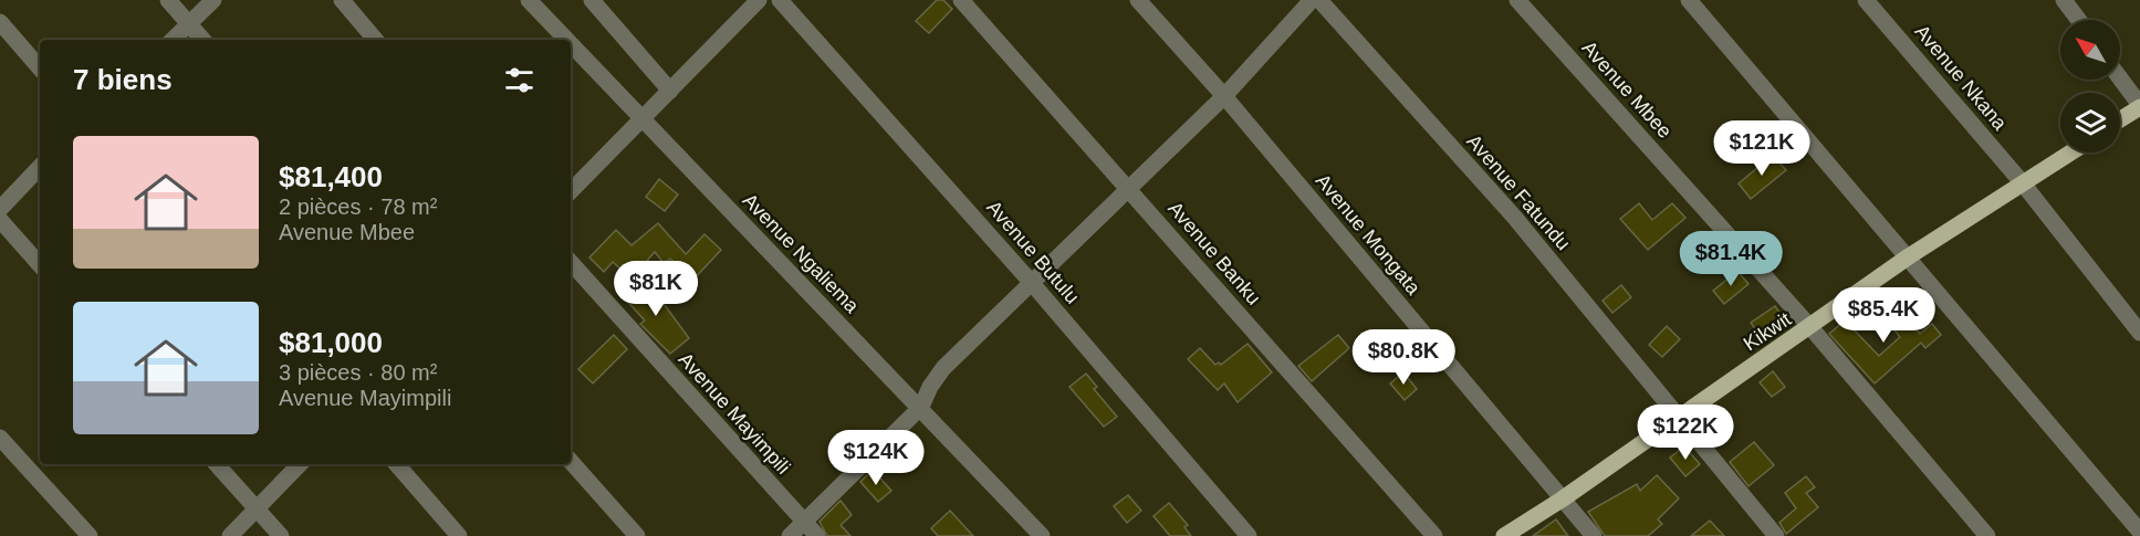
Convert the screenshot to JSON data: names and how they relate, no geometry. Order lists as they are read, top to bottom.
{
  "streets": {
    "main road": ["Kikwit"],
    "street": [
      "Avenue Nkana",
      "Avenue Mbee",
      "Avenue Fatundu",
      "Avenue Mongata",
      "Avenue Butulu",
      "Avenue Ngaliema",
      "Avenue Banku",
      "Avenue Mayimpili"
    ]
  },
  "crossings": [
    ["Avenue Nkana", "Kikwit"],
    ["Avenue Mbee", "Kikwit"],
    ["Avenue Fatundu", "Kikwit"],
    ["Avenue Mongata", "Kikwit"]
  ],
  "north": "top left",
  "page": {
    "heading": "7 biens",
    "list": [
      {
        "name": "$81,400",
        "note": "2 pièces · 78 m² · Avenue Mbee"
      },
      {
        "name": "$81,000",
        "note": "3 pièces · 80 m² · Avenue Mayimpili"
      }
    ],
    "price": [
      "$121K",
      "$81.4K",
      "$81K",
      "$85.4K",
      "$80.8K",
      "$122K",
      "$124K"
    ]
  }
}
